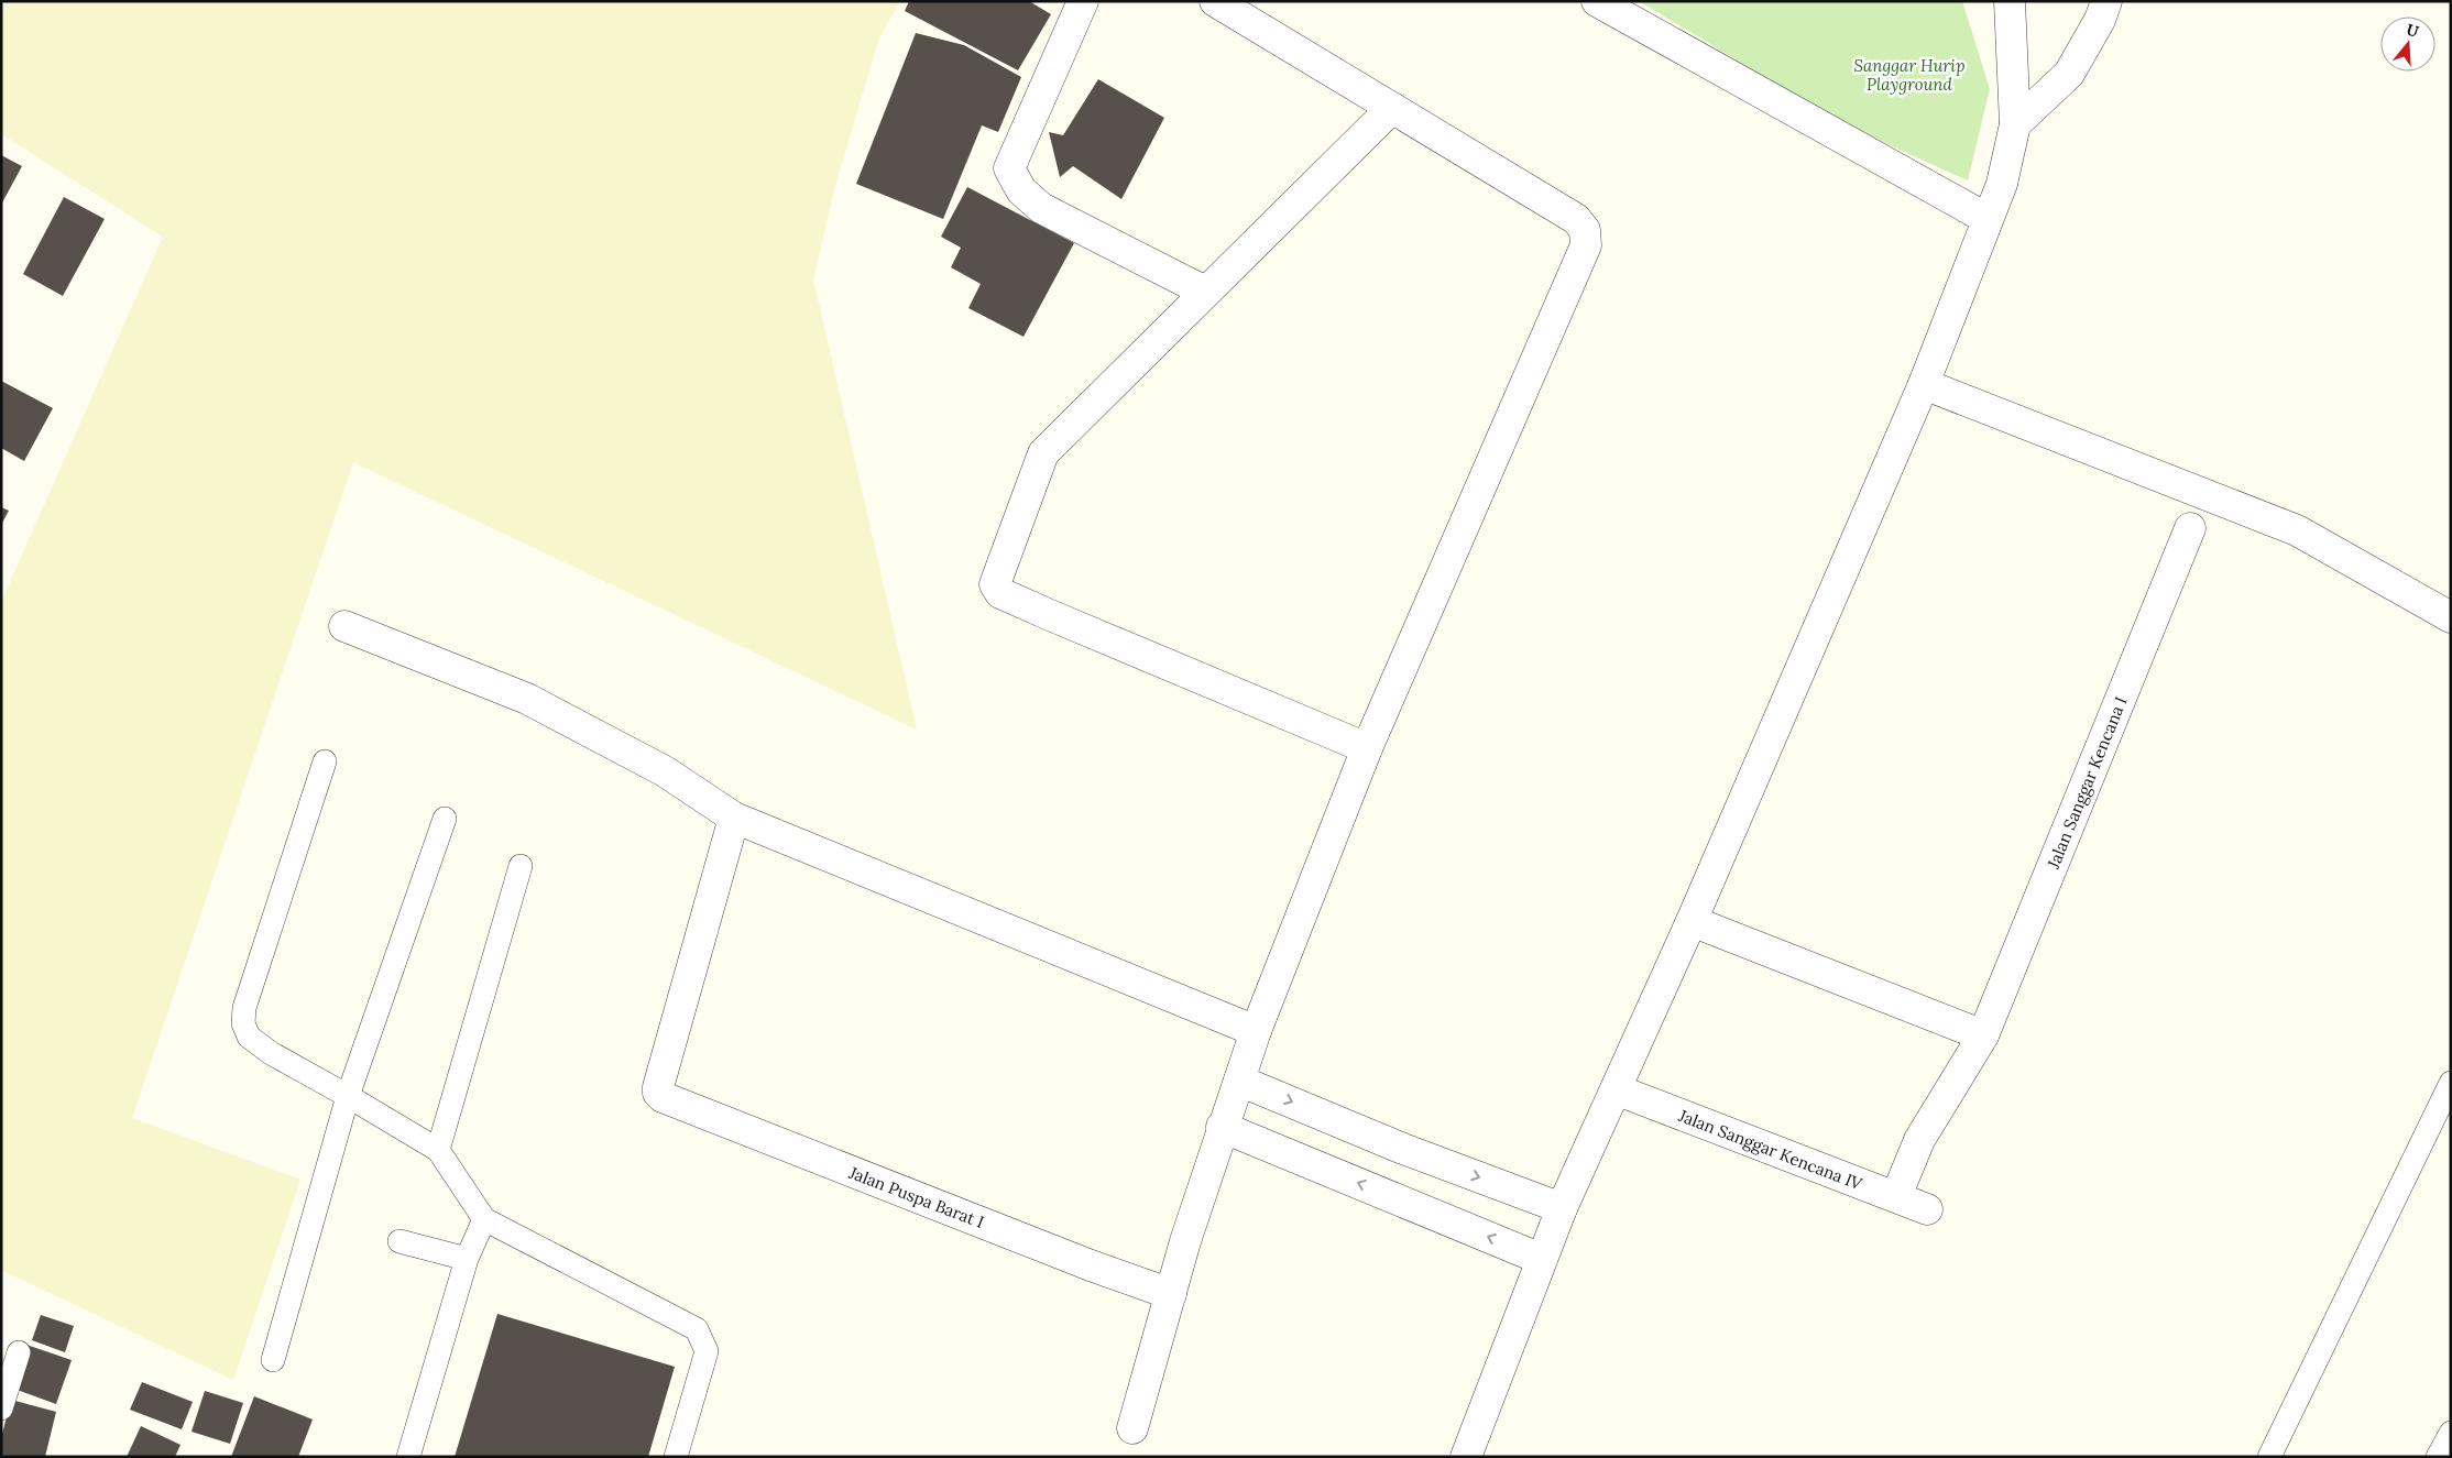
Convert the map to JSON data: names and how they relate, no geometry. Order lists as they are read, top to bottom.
{
  "streets": {
    "street": ["Jalan Sanggar Kencana I", "Jalan Sanggar Kencana IV", "Jalan Puspa Barat I"]
  },
  "crossings": [
    ["Jalan Sanggar Kencana I", "Jalan Sanggar Kencana IV"]
  ],
  "parks": ["Sanggar Hurip Playground"],
  "north": "top"
}
